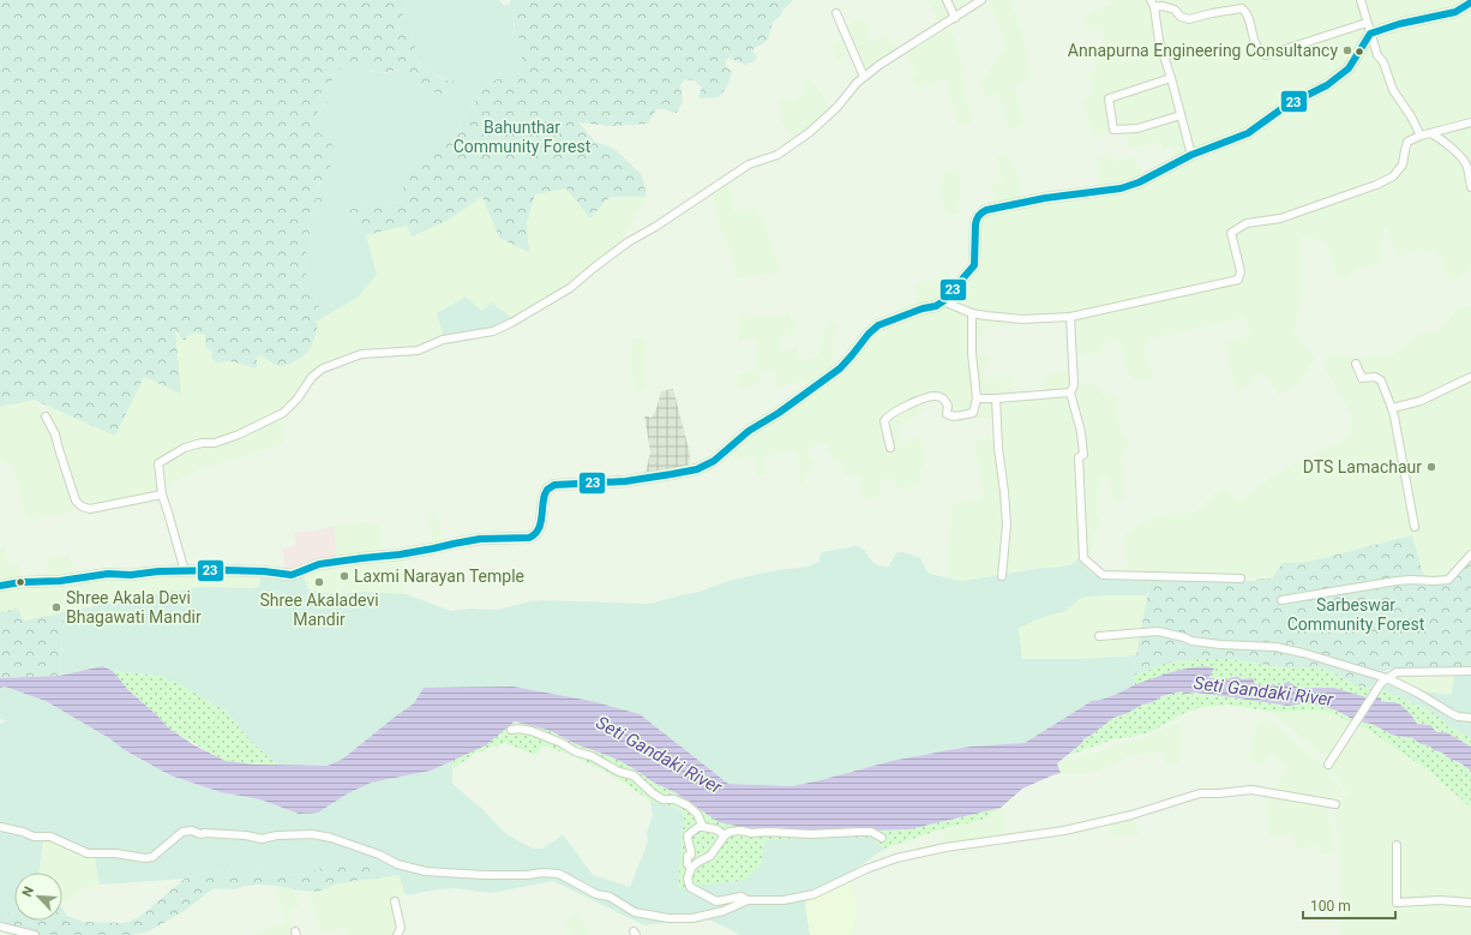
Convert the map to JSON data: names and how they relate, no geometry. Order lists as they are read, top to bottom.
{
  "water": ["Seti Gandaki River"],
  "parks": ["Bahunthar Community Forest", "Sarbeswar Community Forest"],
  "places": [
    "Annapurna Engineering Consultancy",
    "DTS Lamachaur",
    "Laxmi Narayan Temple",
    "Shree Akaladevi Mandir",
    "Shree Akala Devi Bhagawati Mandir"
  ],
  "lines": ["transit line 23"],
  "scale_bar": "100 m",
  "north": "top left"
}
